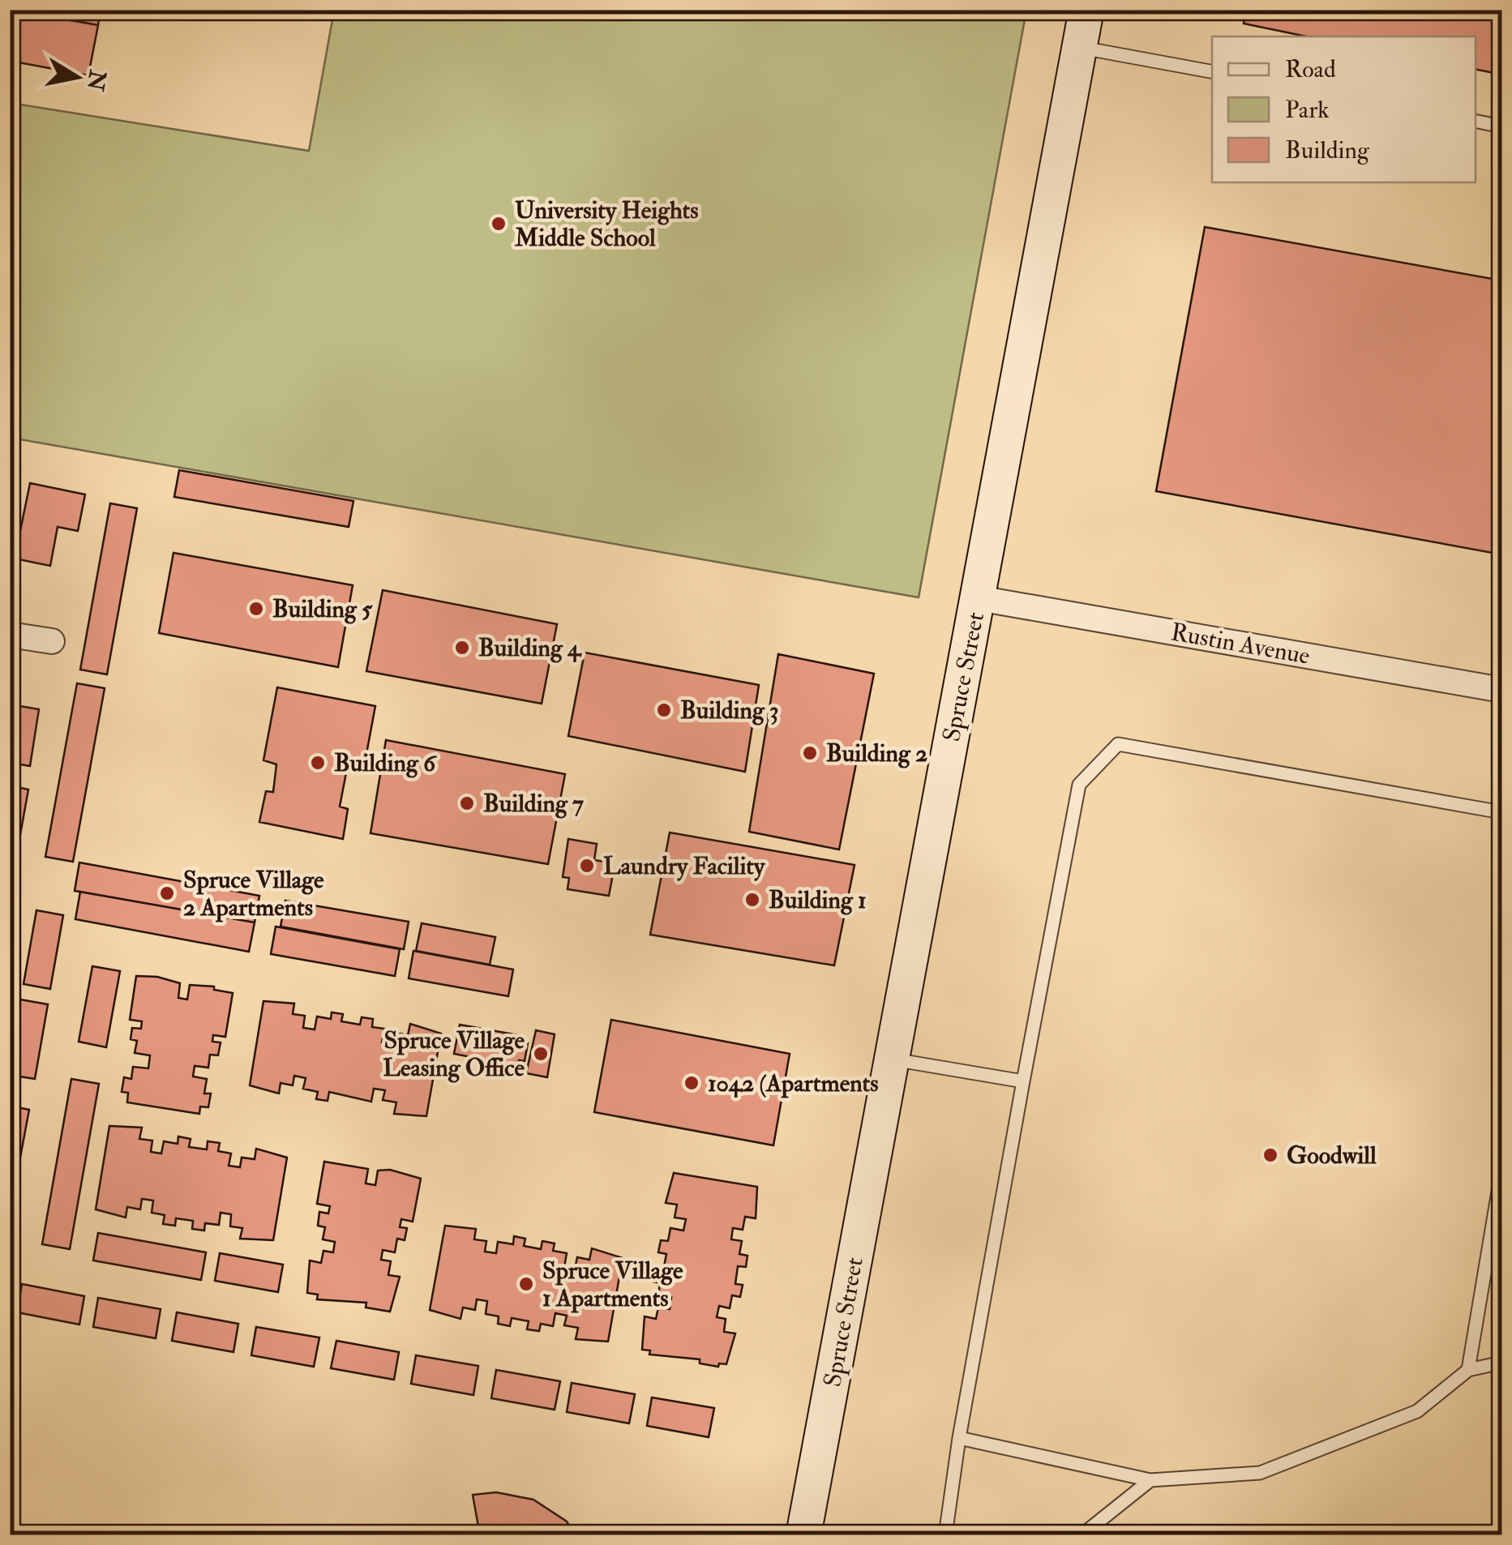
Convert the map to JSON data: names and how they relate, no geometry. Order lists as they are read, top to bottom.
{
  "streets": {
    "street": ["Rustin Avenue", "Spruce Street"]
  },
  "crossings": [
    ["Rustin Avenue", "Spruce Street"]
  ],
  "places": [
    "University Heights Middle School",
    "Building 5",
    "Building 4",
    "Building 3",
    "Building 2",
    "Building 6",
    "Building 7",
    "Laundry Facility",
    "Spruce Village 2 Apartments",
    "Building 1",
    "Spruce Village Leasing Office",
    "1042 (Apartments",
    "Goodwill",
    "Spruce Village 1 Apartments"
  ],
  "legend": ["Road", "Park", "Building"],
  "north": "right"
}
